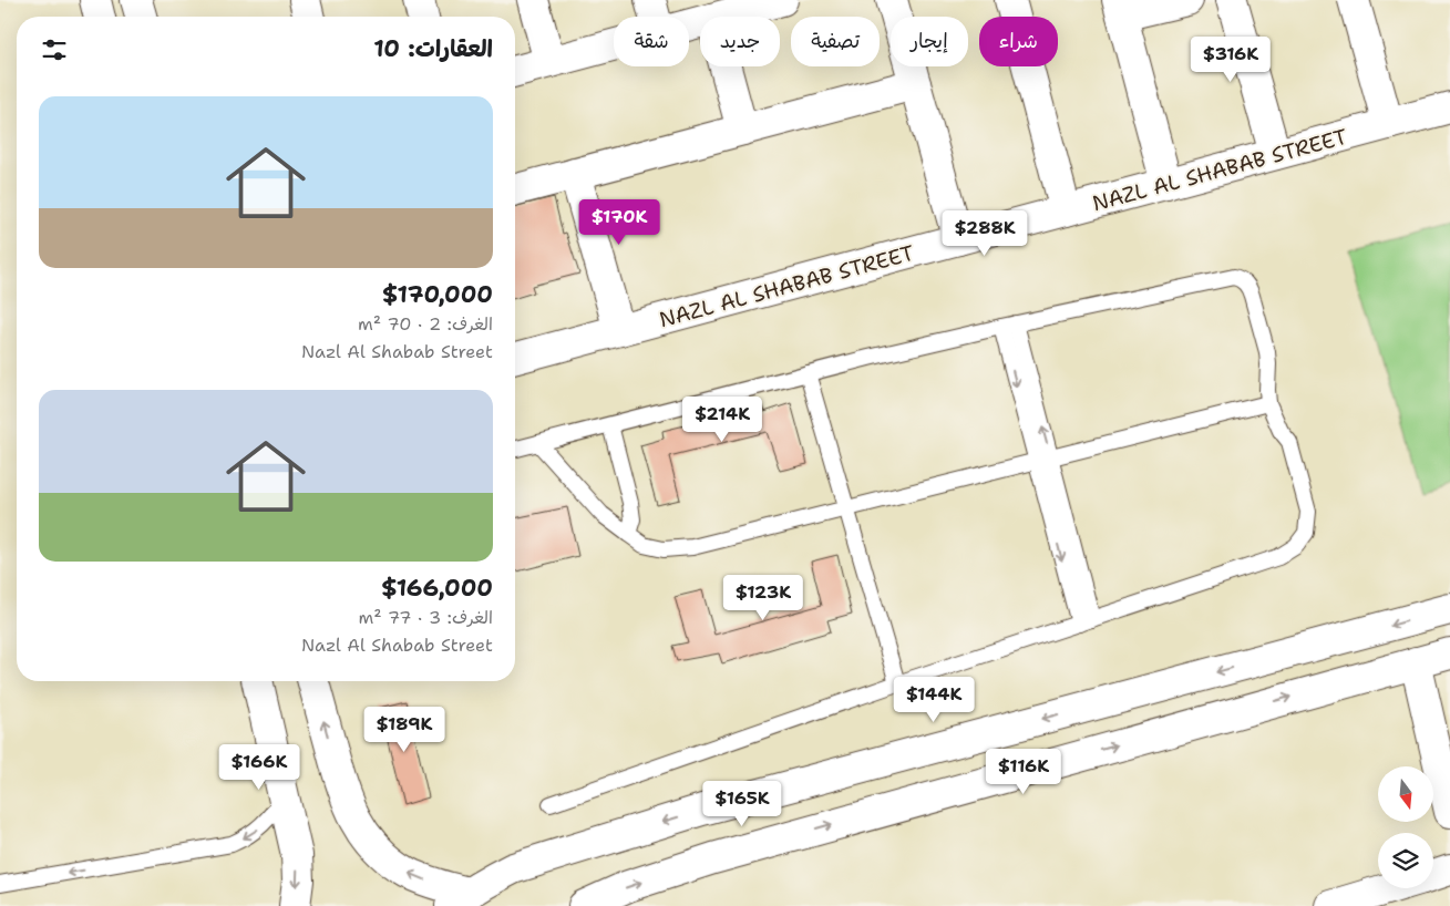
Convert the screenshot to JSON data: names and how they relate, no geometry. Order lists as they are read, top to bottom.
{
  "streets": {
    "street": ["NAZL AL SHABAB STREET"]
  },
  "north": "bottom",
  "page": {
    "chip": [
      "شراء",
      "إيجار",
      "تصفية",
      "جديد",
      "شقة"
    ],
    "heading": "العقارات: 10",
    "price": [
      "$316K",
      "$170K",
      "$288K",
      "$214K",
      "$123K",
      "$144K",
      "$189K",
      "$166K",
      "$116K",
      "$165K"
    ],
    "list": [
      {
        "name": "$170,000",
        "note": "الغرف: 2 · 70 m² · Nazl Al Shabab Street"
      },
      {
        "name": "$166,000",
        "note": "الغرف: 3 · 77 m² · Nazl Al Shabab Street"
      }
    ]
  }
}
